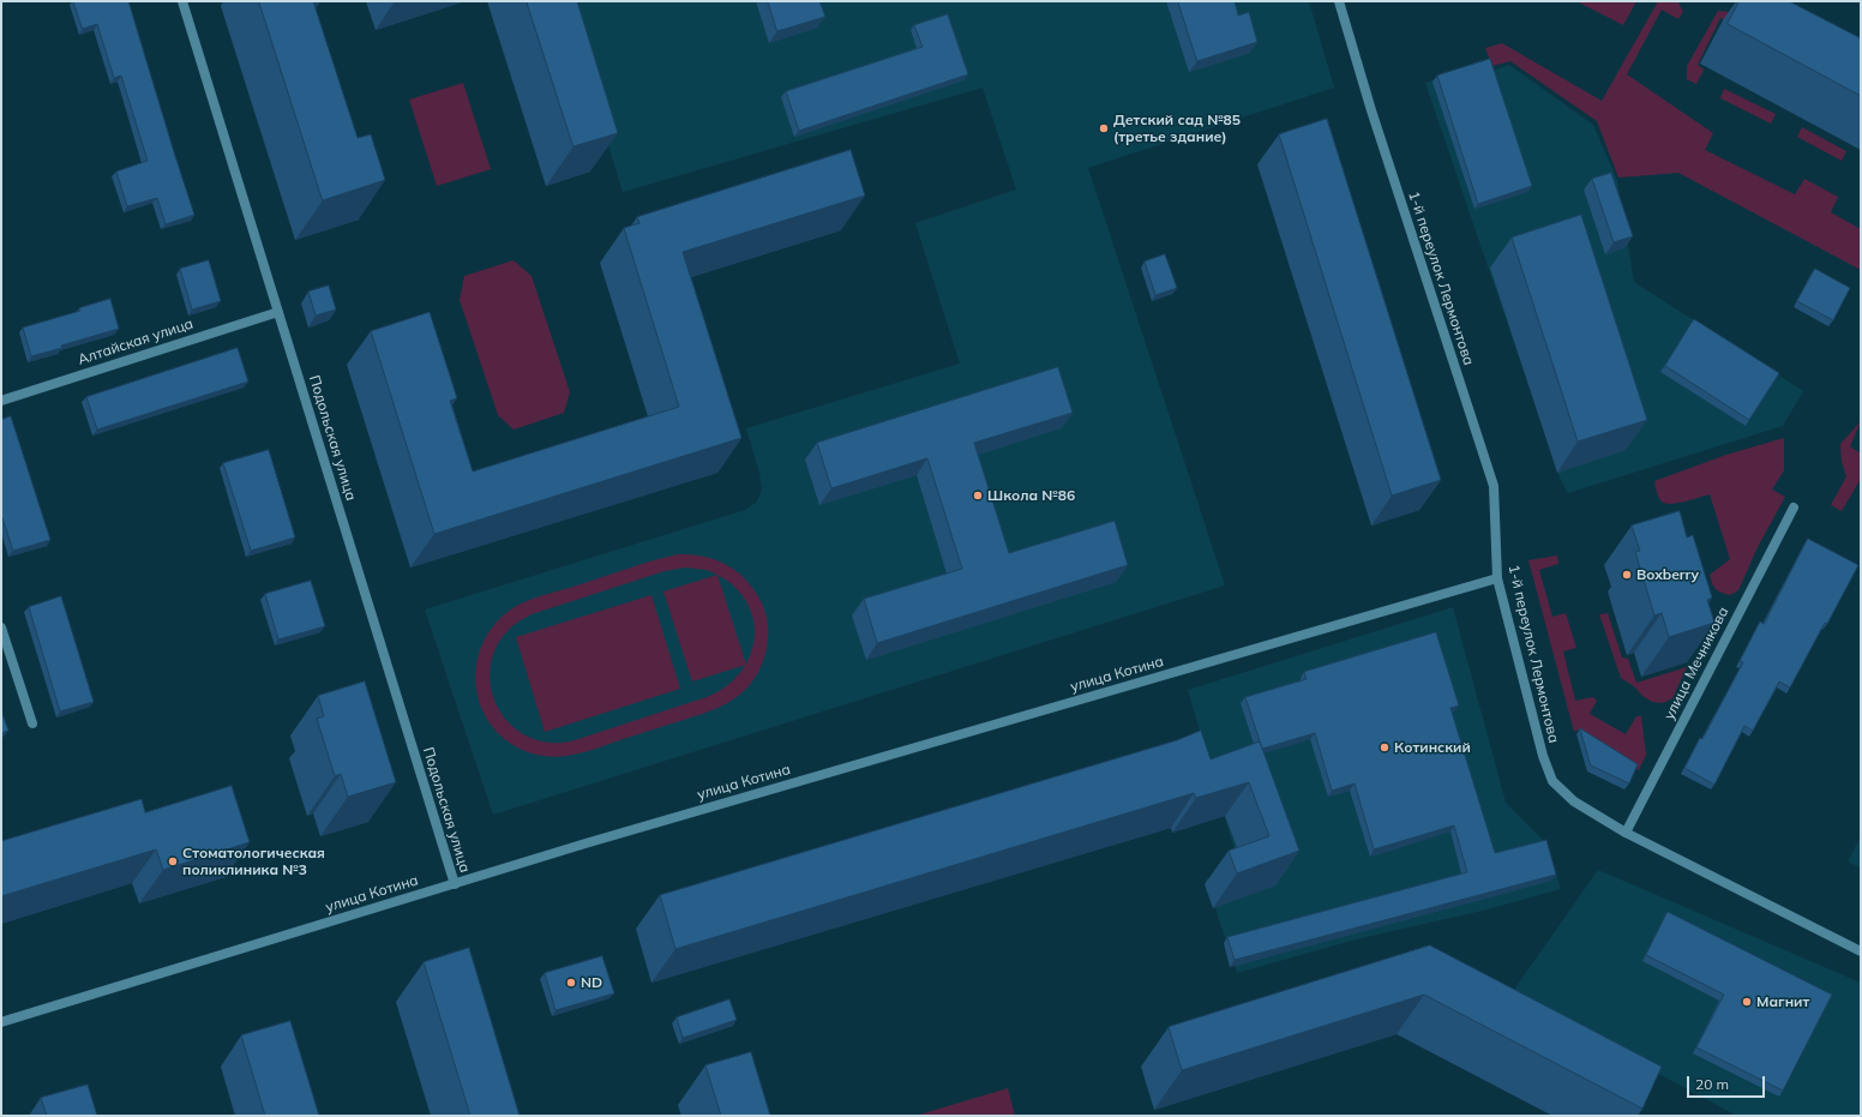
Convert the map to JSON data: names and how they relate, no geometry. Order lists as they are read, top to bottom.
{
  "streets": {
    "street": [
      "1-й переулок Лермонтова",
      "Алтайская улица",
      "Подольская улица",
      "улица Мечникова",
      "улица Котина"
    ]
  },
  "crossings": [
    ["1-й переулок Лермонтова", "улица Мечникова"],
    ["1-й переулок Лермонтова", "улица Котина"],
    ["Алтайская улица", "Подольская улица"],
    ["Подольская улица", "улица Котина"]
  ],
  "places": [
    "Детский сад №85 (третье здание)",
    "Школа №86",
    "Boxberry",
    "Котинский",
    "Стоматологическая поликлиника №3",
    "ND",
    "Магнит"
  ],
  "scale_bar": "20 m"
}
